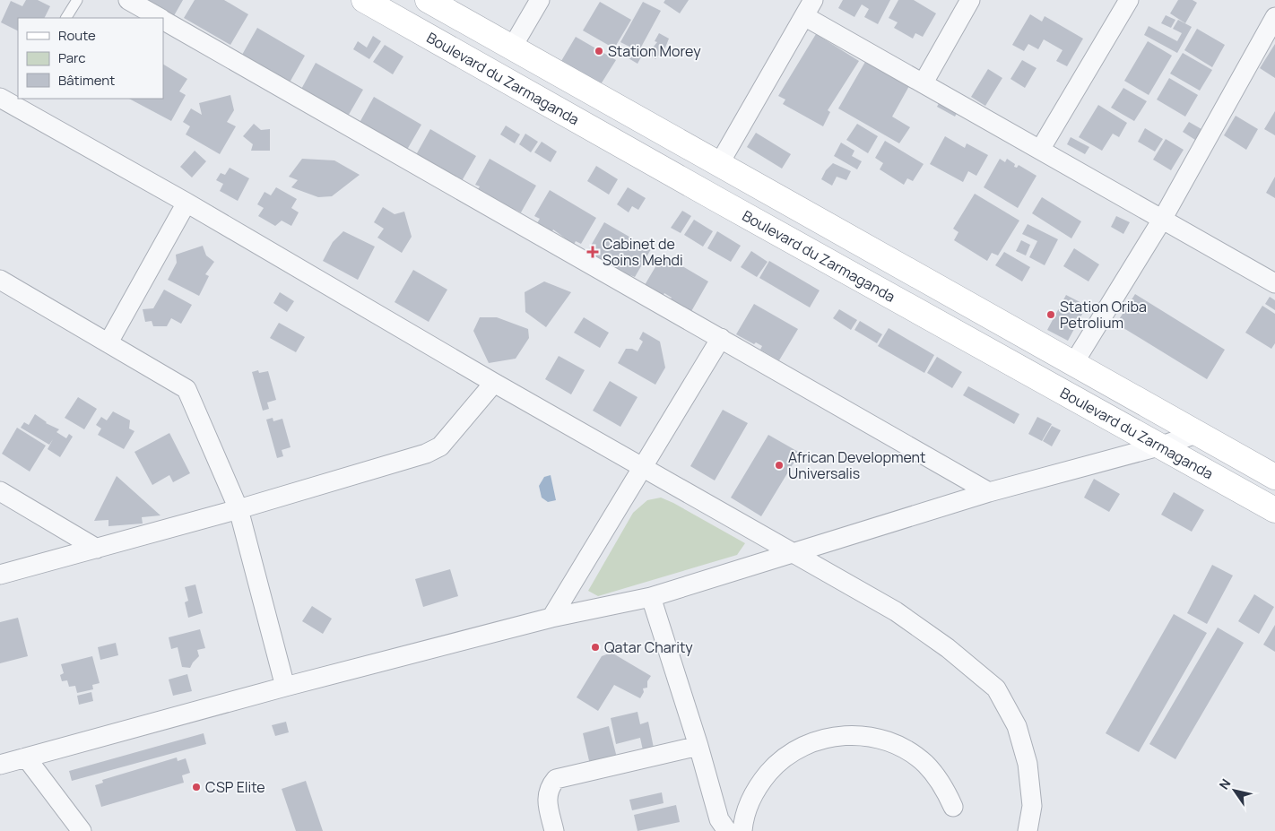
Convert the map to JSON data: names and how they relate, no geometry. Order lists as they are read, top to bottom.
{
  "streets": {
    "main road": ["Boulevard du Zarmaganda"]
  },
  "places": {
    "other": [
      "Station Morey",
      "Station Oriba Petrolium",
      "African Development Universalis",
      "Qatar Charity",
      "CSP Elite"
    ],
    "health": ["Cabinet de Soins Mehdi"]
  },
  "legend": ["Route", "Parc", "Bâtiment"],
  "north": "top left"
}
